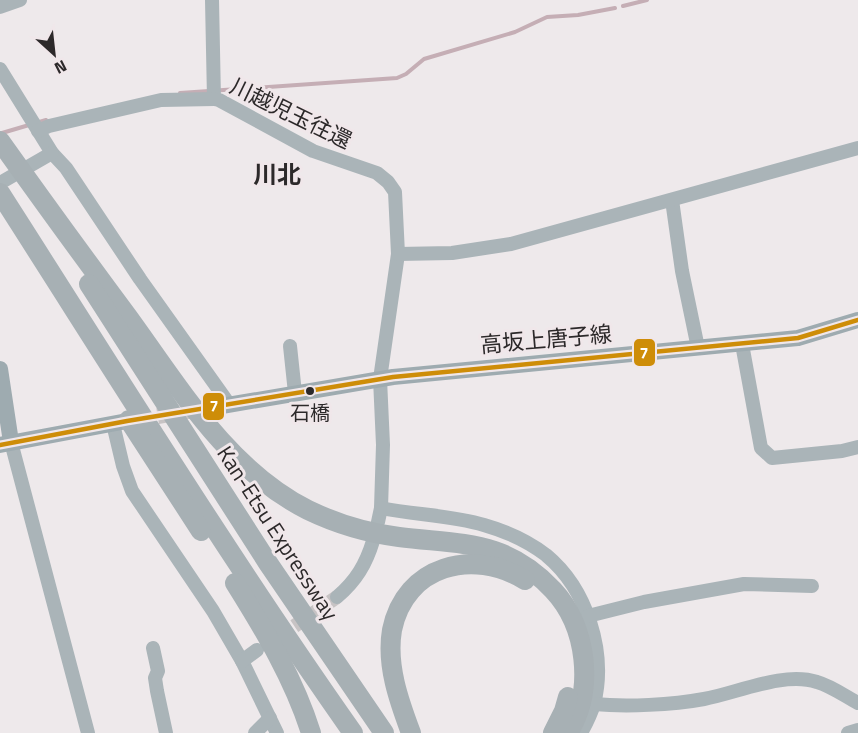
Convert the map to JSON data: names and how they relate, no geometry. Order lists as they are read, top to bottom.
{
  "streets": {
    "highway": ["Kan-Etsu Expressway"],
    "main road": ["高坂上唐子線"],
    "street": ["川越児玉往還"]
  },
  "crossings": [
    ["川越児玉往還", "高坂上唐子線"]
  ],
  "districts": ["川北"],
  "places": ["石橋"],
  "lines": ["transit line 7"],
  "north": "bottom right"
}
